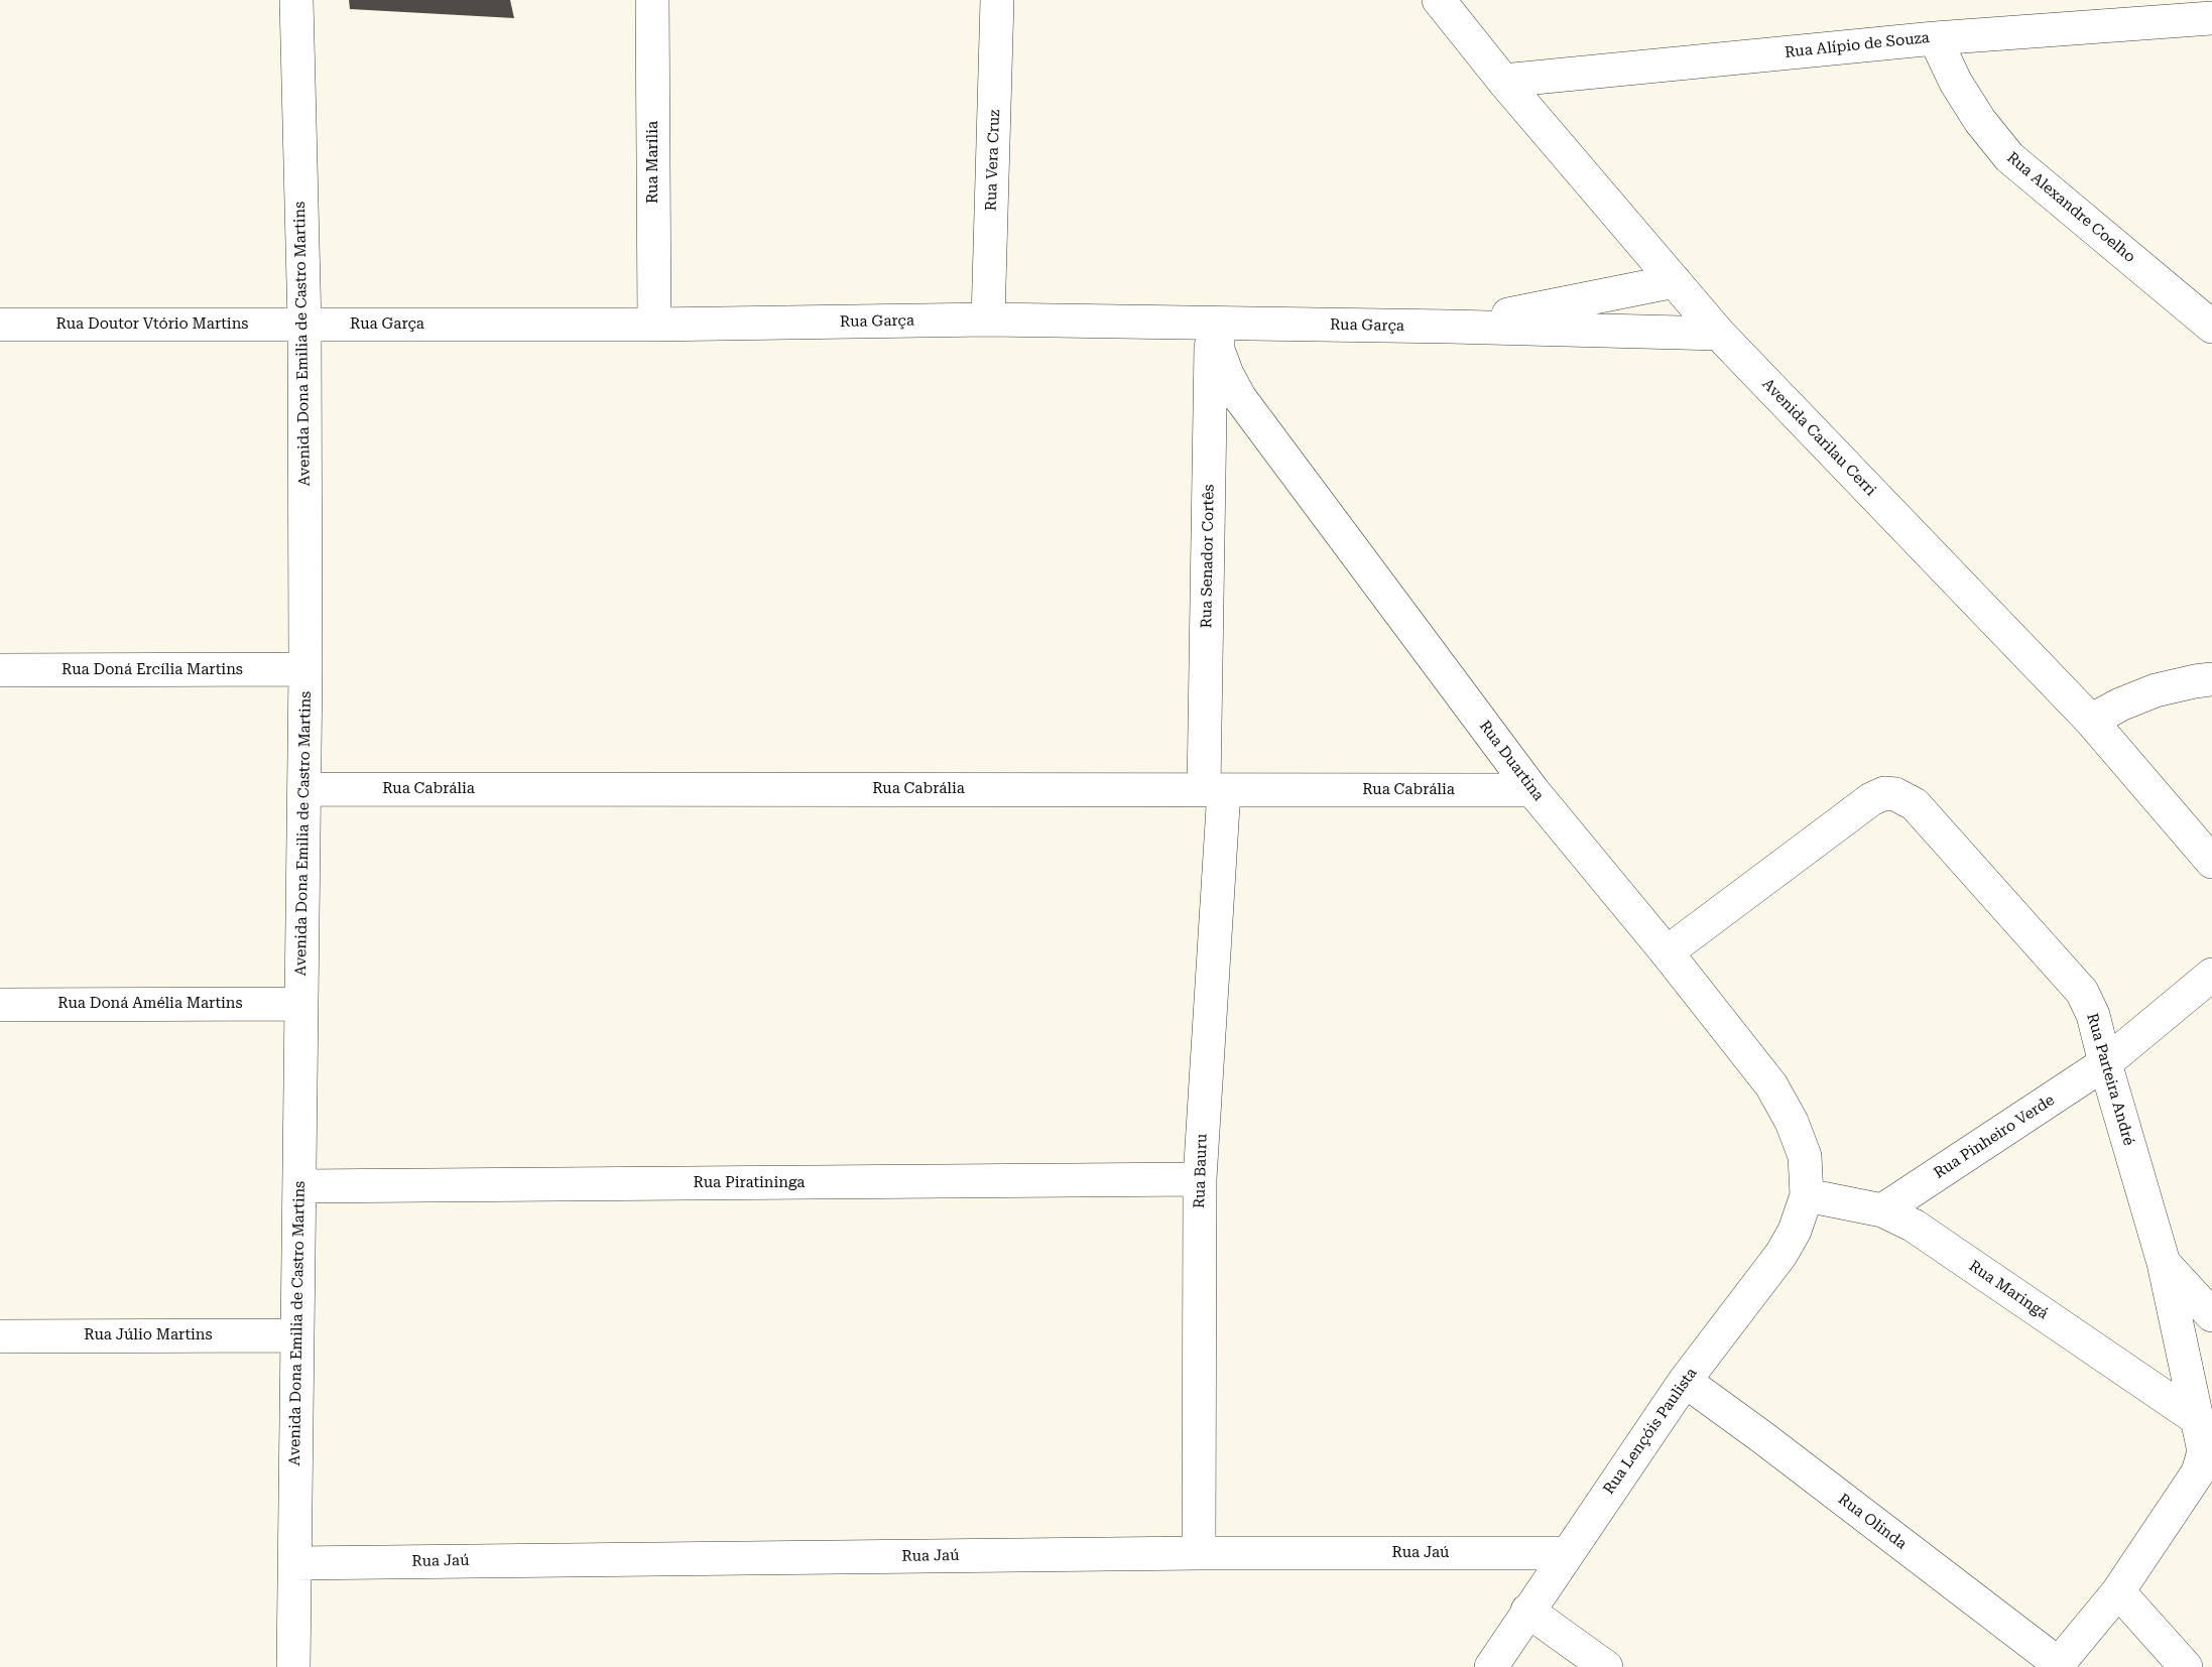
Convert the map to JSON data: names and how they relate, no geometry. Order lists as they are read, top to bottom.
{
  "streets": {
    "street": [
      "Rua Alípio de Souza",
      "Rua Vera Cruz",
      "Rua Marília",
      "Rua Alexandre Coelho",
      "Rua Garça",
      "Rua Doutor Vtório Martins",
      "Avenida Dona Emilia de Castro Martins",
      "Avenida Carilau Cerri",
      "Rua Senador Cortês",
      "Rua Doná Ercília Martins",
      "Rua Duartina",
      "Rua Cabrália",
      "Rua Doná Amélia Martins",
      "Rua Parteira André",
      "Rua Pinheiro Verde",
      "Rua Bauru",
      "Rua Piratininga",
      "Rua Maringá",
      "Rua Júlio Martins",
      "Rua Lençóis Paulista",
      "Rua Olinda",
      "Rua Jaú"
    ]
  },
  "crossings": [
    ["Rua Alípio de Souza", "Rua Alexandre Coelho"],
    ["Rua Alípio de Souza", "Avenida Carilau Cerri"],
    ["Rua Vera Cruz", "Rua Garça"],
    ["Rua Marília", "Rua Garça"],
    ["Rua Garça", "Rua Doutor Vtório Martins"],
    ["Rua Garça", "Avenida Dona Emilia de Castro Martins"],
    ["Rua Garça", "Avenida Carilau Cerri"],
    ["Rua Garça", "Rua Senador Cortês"],
    ["Rua Garça", "Rua Duartina"],
    ["Rua Doutor Vtório Martins", "Avenida Dona Emilia de Castro Martins"],
    ["Avenida Dona Emilia de Castro Martins", "Rua Doná Ercília Martins"],
    ["Avenida Dona Emilia de Castro Martins", "Rua Cabrália"],
    ["Avenida Dona Emilia de Castro Martins", "Rua Doná Amélia Martins"],
    ["Avenida Dona Emilia de Castro Martins", "Rua Piratininga"],
    ["Avenida Dona Emilia de Castro Martins", "Rua Júlio Martins"],
    ["Avenida Dona Emilia de Castro Martins", "Rua Jaú"],
    ["Rua Senador Cortês", "Rua Duartina"],
    ["Rua Senador Cortês", "Rua Cabrália"],
    ["Rua Senador Cortês", "Rua Bauru"],
    ["Rua Duartina", "Rua Cabrália"],
    ["Rua Duartina", "Rua Parteira André"],
    ["Rua Duartina", "Rua Maringá"],
    ["Rua Duartina", "Rua Lençóis Paulista"],
    ["Rua Cabrália", "Rua Bauru"],
    ["Rua Parteira André", "Rua Pinheiro Verde"],
    ["Rua Parteira André", "Rua Maringá"],
    ["Rua Parteira André", "Rua Olinda"],
    ["Rua Pinheiro Verde", "Rua Maringá"],
    ["Rua Bauru", "Rua Piratininga"],
    ["Rua Bauru", "Rua Jaú"],
    ["Rua Maringá", "Rua Lençóis Paulista"],
    ["Rua Lençóis Paulista", "Rua Olinda"],
    ["Rua Lençóis Paulista", "Rua Jaú"]
  ]
}
